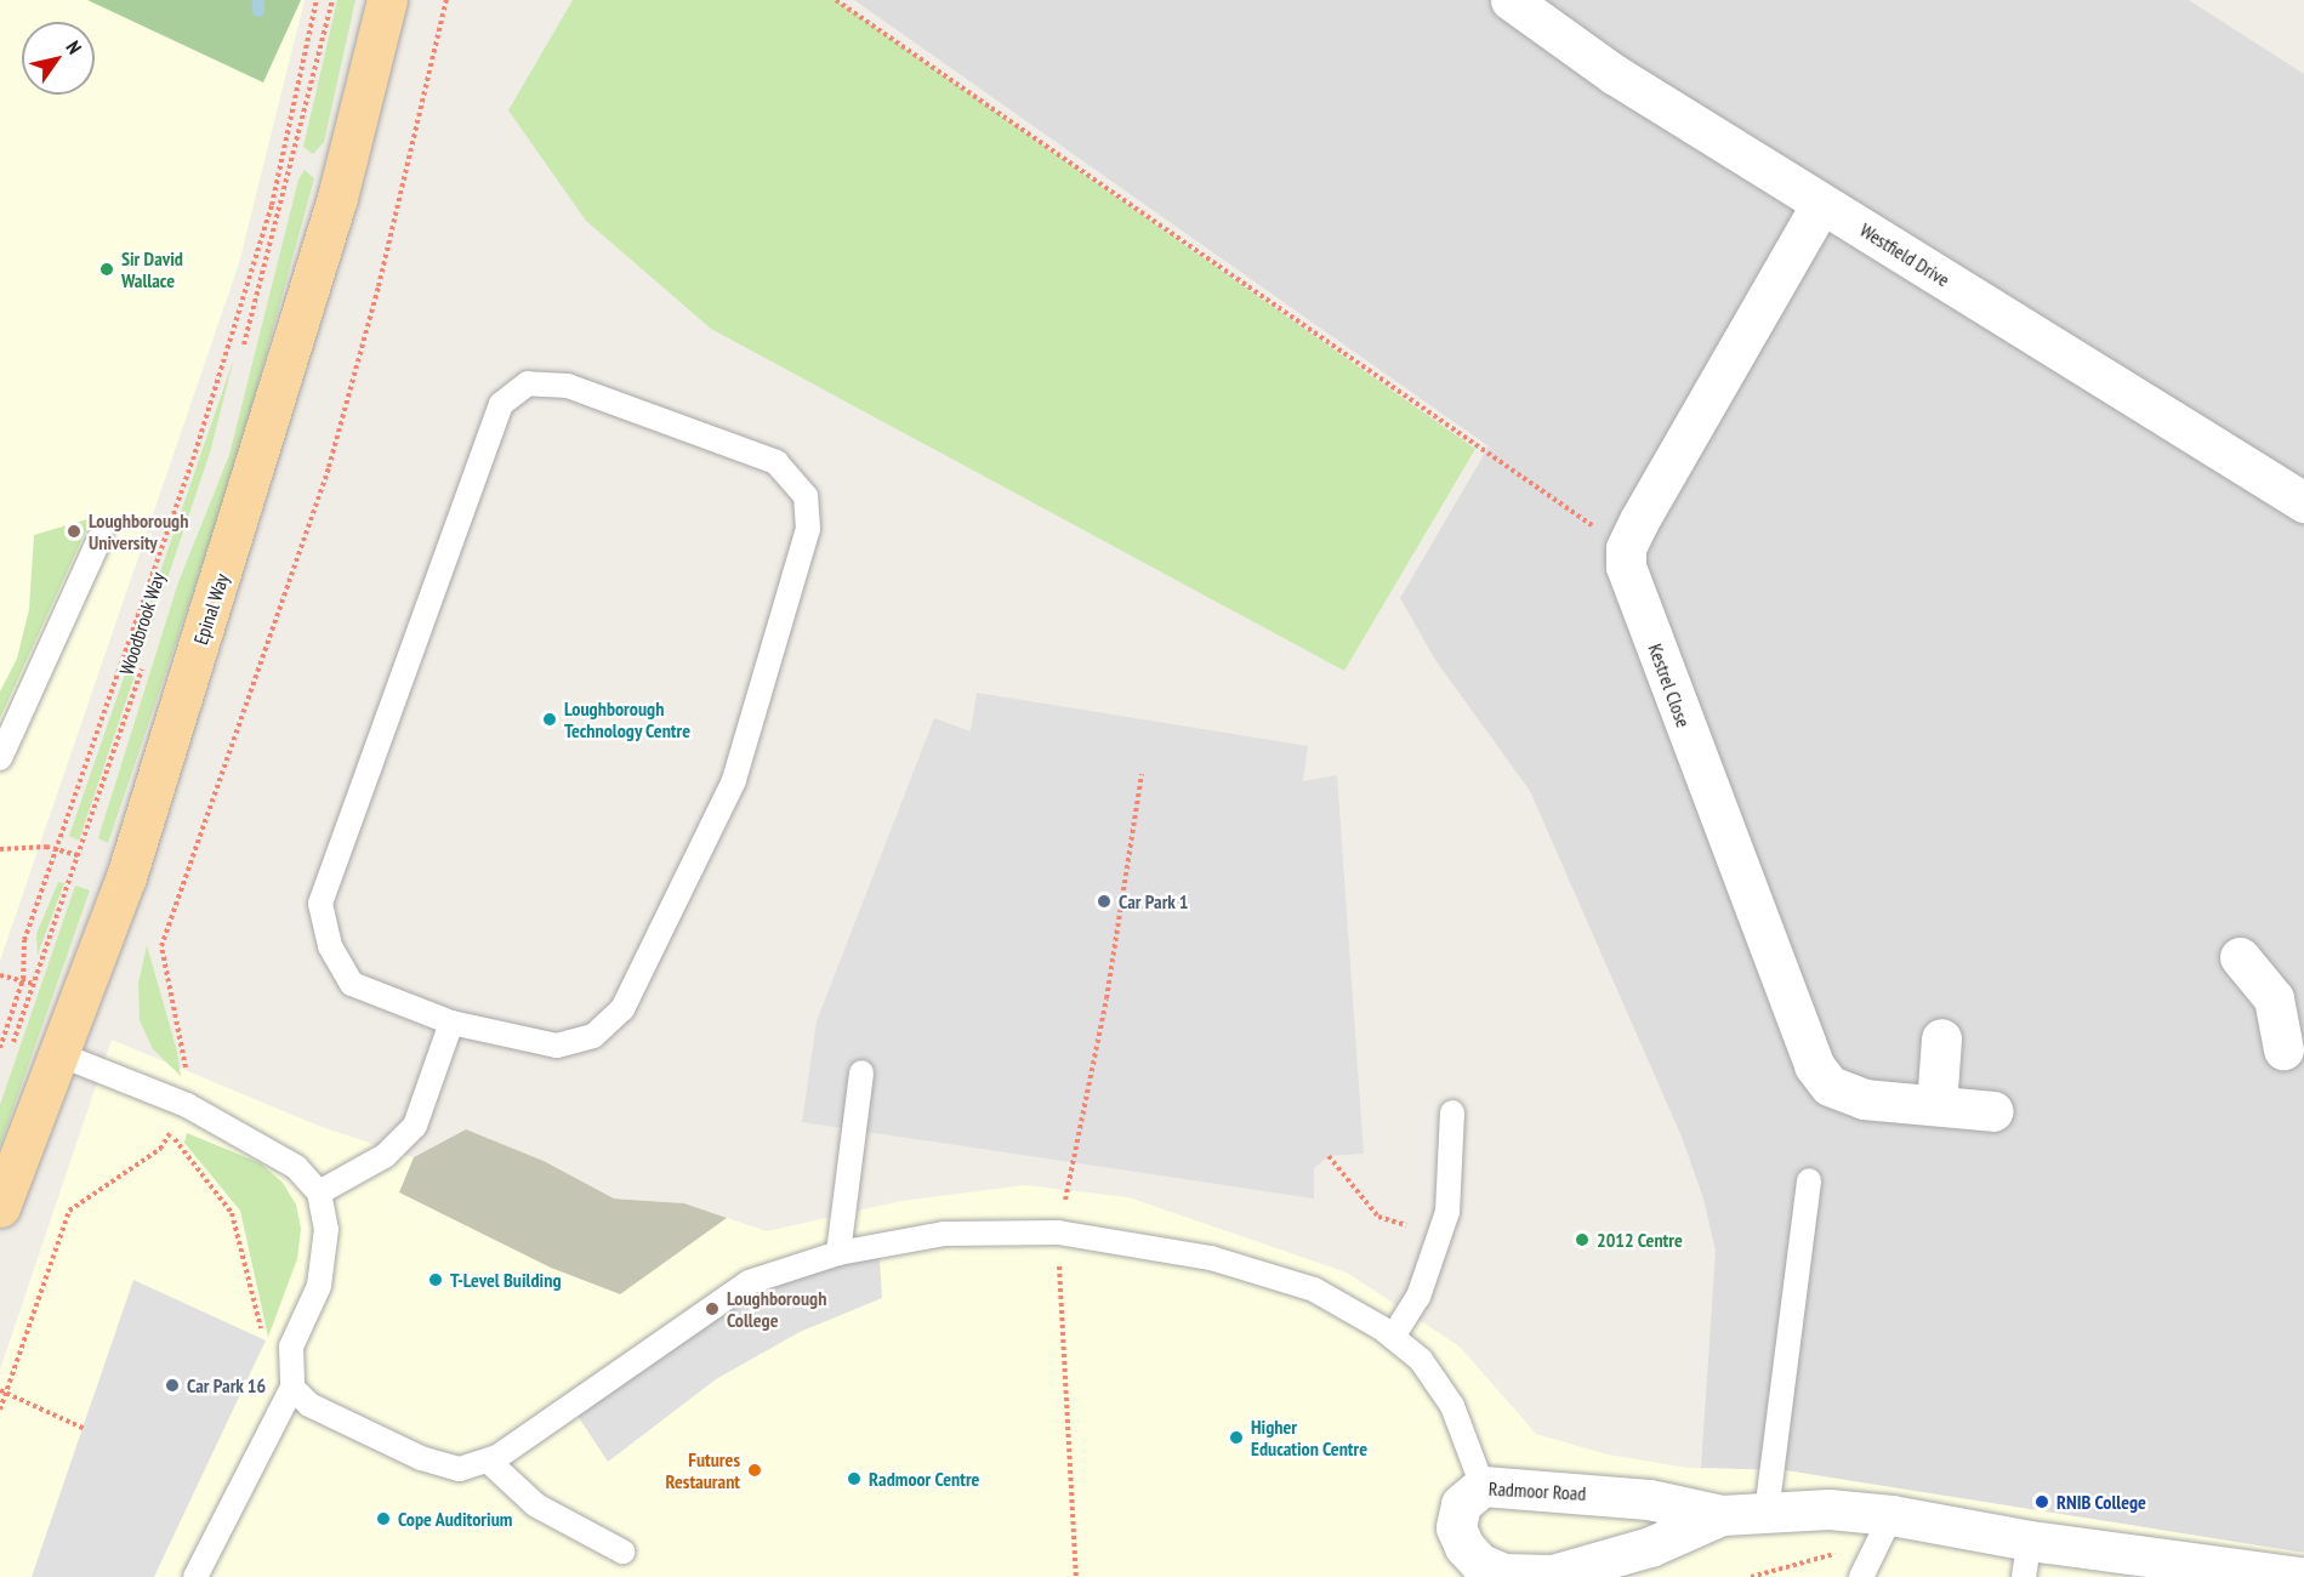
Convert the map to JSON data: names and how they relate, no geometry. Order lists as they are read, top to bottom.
{
  "streets": {
    "main road": ["Epinal Way"],
    "street": ["Westfield Drive", "Kestrel Close", "Radmoor Road"],
    "path": ["Woodbrook Way"]
  },
  "places": [
    "Sir David Wallace",
    "Loughborough University",
    "Loughborough Technology Centre",
    "Car Park 1",
    "2012 Centre",
    "T-Level Building",
    "Loughborough College",
    "Car Park 16",
    "Higher Education Centre",
    "Futures Restaurant",
    "Radmoor Centre",
    "RNIB College",
    "Cope Auditorium"
  ],
  "north": "top right"
}
